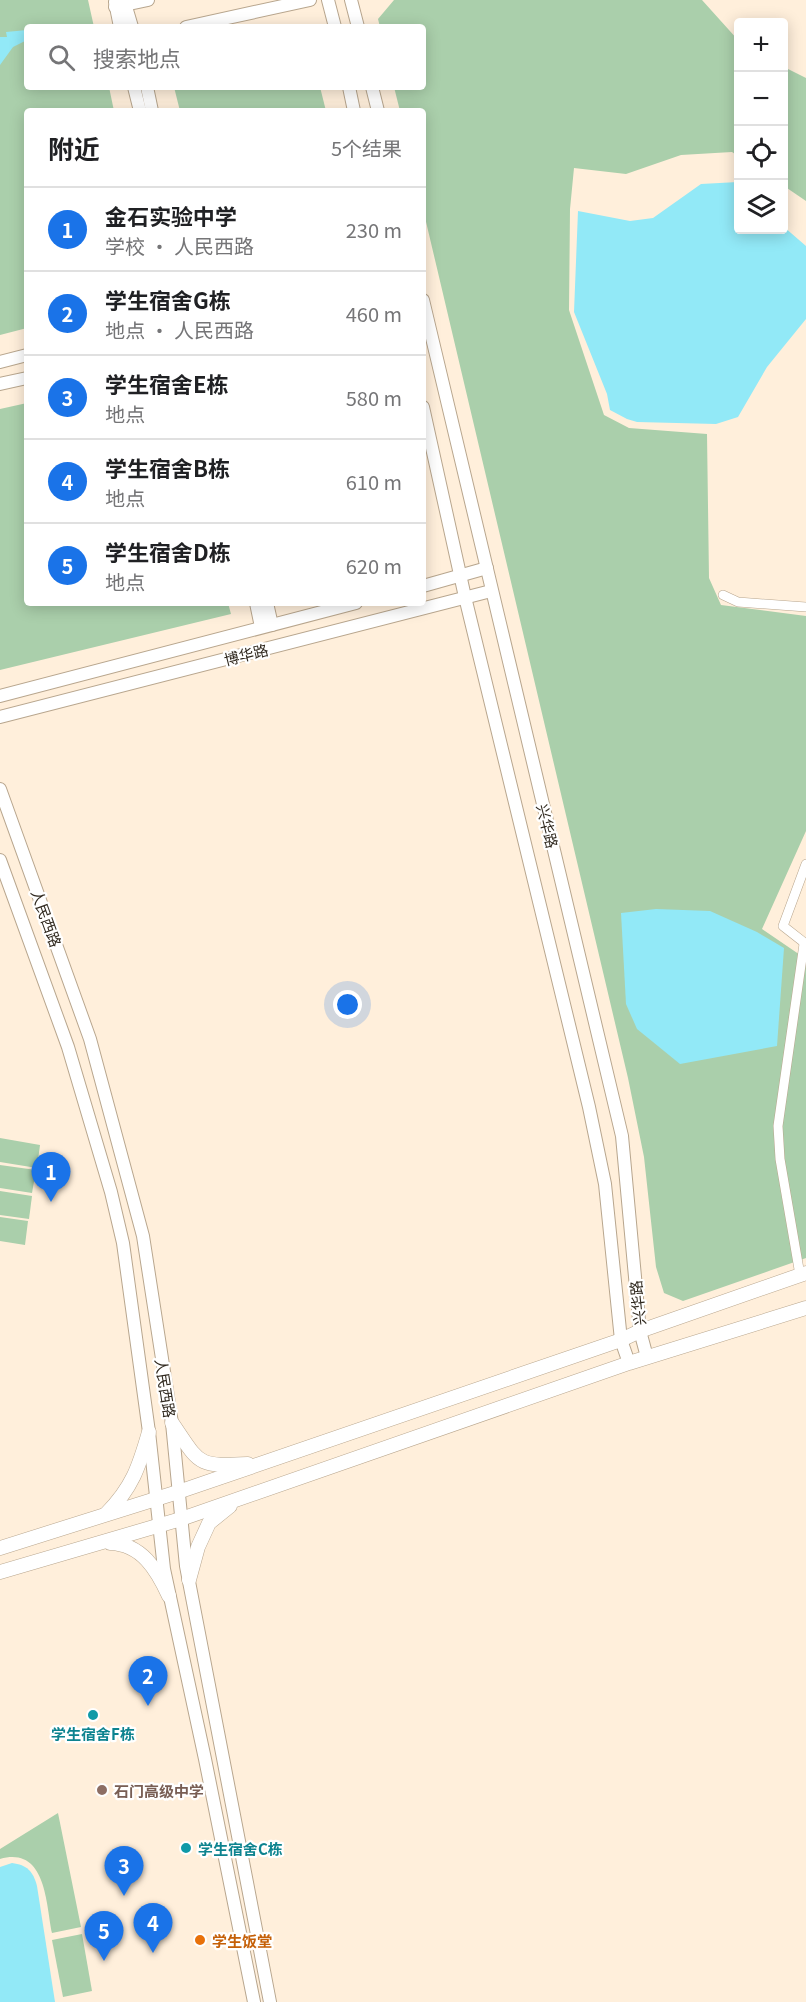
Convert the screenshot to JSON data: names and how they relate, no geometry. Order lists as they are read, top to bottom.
{
  "streets": {
    "street": ["博华路", "兴华路", "人民西路"]
  },
  "crossings": [
    ["博华路", "兴华路"]
  ],
  "places": [
    "学生宿舍F栋",
    "石门高级中学",
    "学生宿舍C栋",
    "学生饭堂"
  ],
  "page": {
    "map_buttons": ["+", "−"],
    "search": "搜索地点",
    "heading": ["附近", "5个结果"],
    "list": [
      {
        "mark": "1",
        "name": "金石实验中学",
        "note": "学校 · 人民西路",
        "value": "230 m"
      },
      {
        "mark": "2",
        "name": "学生宿舍G栋",
        "note": "地点 · 人民西路",
        "value": "460 m"
      },
      {
        "mark": "3",
        "name": "学生宿舍E栋",
        "note": "地点",
        "value": "580 m"
      },
      {
        "mark": "4",
        "name": "学生宿舍B栋",
        "note": "地点",
        "value": "610 m"
      },
      {
        "mark": "5",
        "name": "学生宿舍D栋",
        "note": "地点",
        "value": "620 m"
      }
    ],
    "pins": [
      "1",
      "2",
      "3",
      "4",
      "5"
    ]
  }
}
